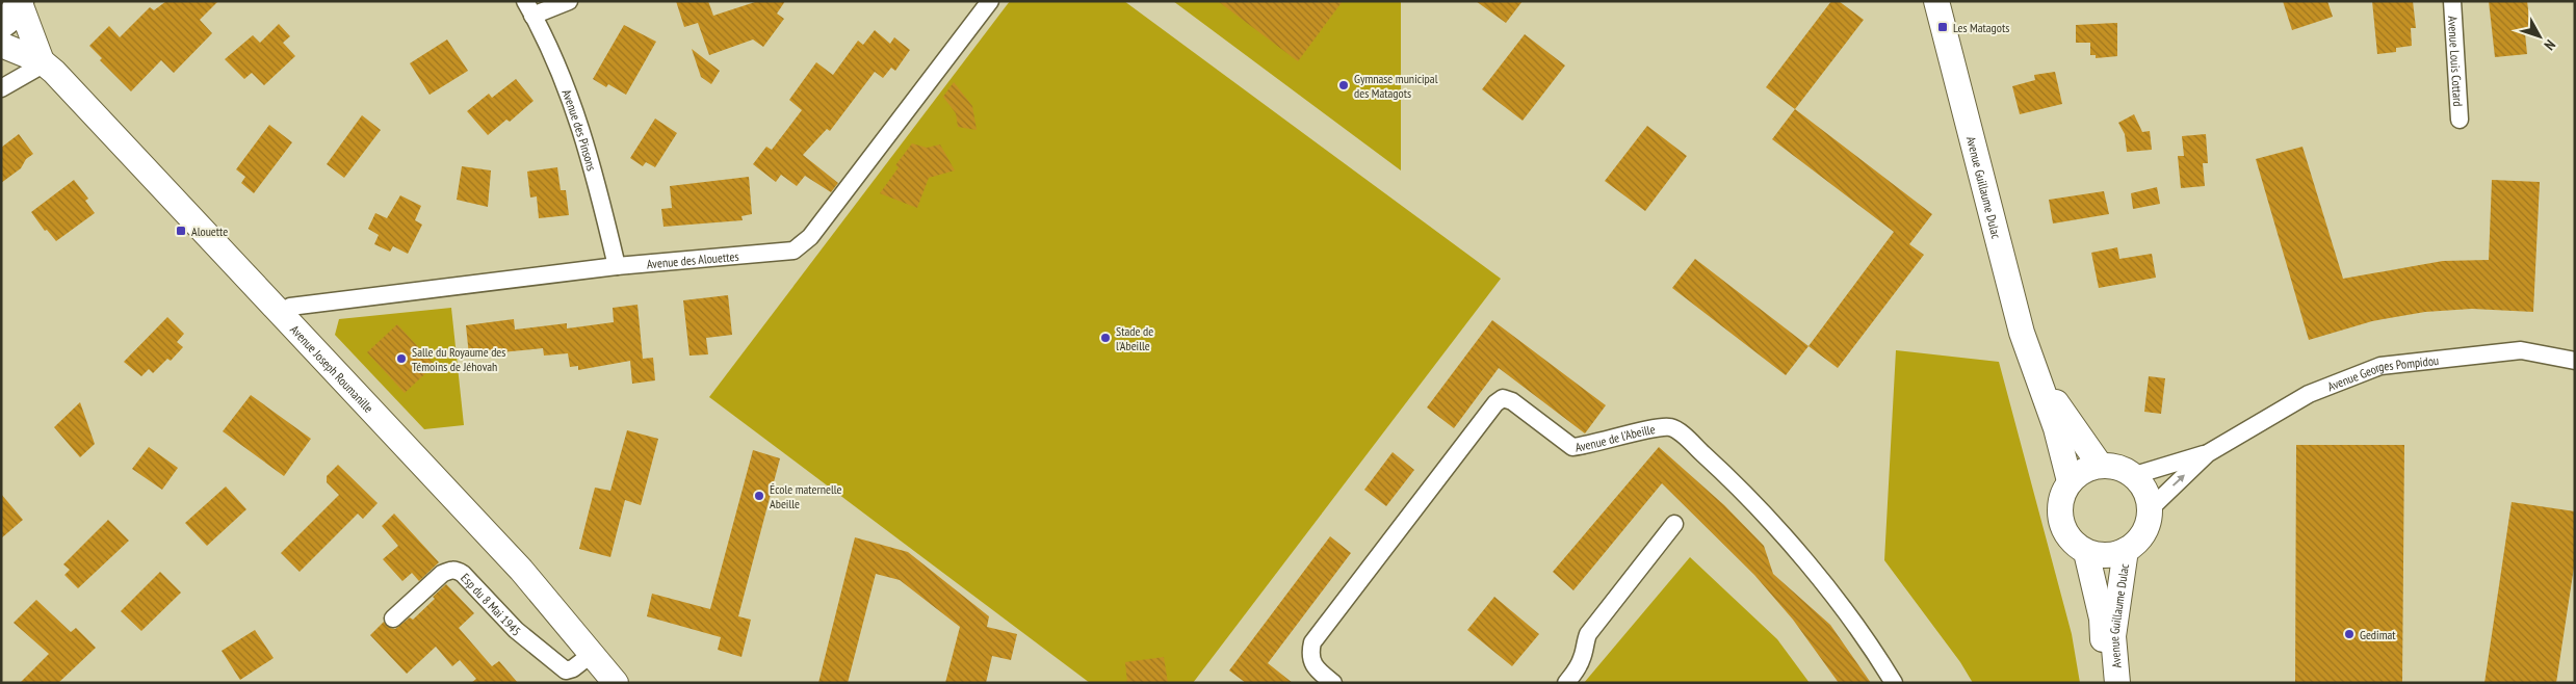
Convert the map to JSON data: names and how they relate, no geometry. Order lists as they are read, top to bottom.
{
  "streets": {
    "main road": ["Avenue Guillaume Dulac", "Avenue Joseph Roumanille"],
    "street": [
      "Avenue Louis Cottard",
      "Avenue des Pinsons",
      "Avenue des Alouettes",
      "Avenue Georges Pompidou",
      "Avenue de l'Abeille",
      "Esp du 8 Mai 1945"
    ]
  },
  "crossings": [
    ["Avenue des Pinsons", "Avenue des Alouettes"],
    ["Avenue des Alouettes", "Avenue Joseph Roumanille"],
    ["Avenue Joseph Roumanille", "Esp du 8 Mai 1945"]
  ],
  "places": {
    "transit": ["Les Matagots", "Alouette"],
    "other": [
      "Gymnase municipal des Matagots",
      "Stade de l'Abeille",
      "Salle du Royaume des Témoins de Jéhovah",
      "École maternelle Abeille",
      "Gedimat"
    ]
  },
  "north": "bottom right"
}
